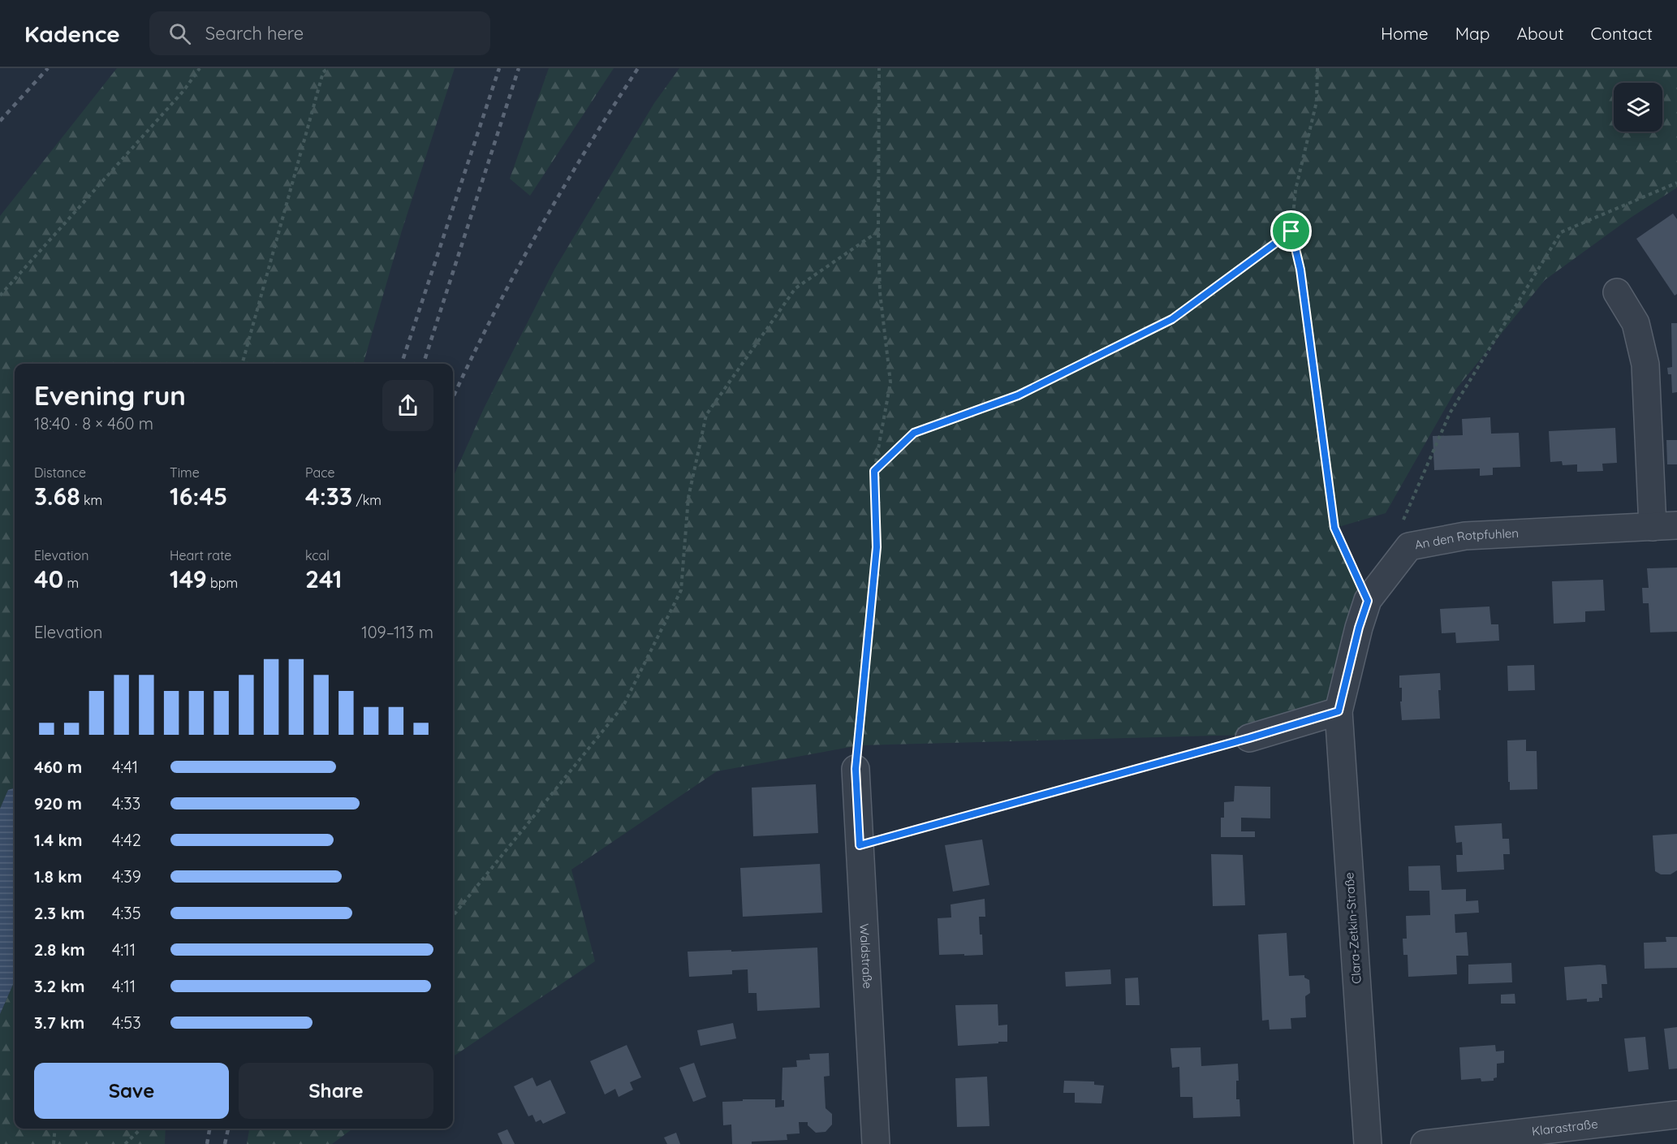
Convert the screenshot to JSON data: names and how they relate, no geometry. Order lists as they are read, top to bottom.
{
  "streets": {
    "street": [
      "An den Rotpfuhlen",
      "Clara-Zetkin-Straße",
      "Waldstraße",
      "Klarastraße"
    ]
  },
  "crossings": [
    ["An den Rotpfuhlen", "Clara-Zetkin-Straße"]
  ],
  "page": {
    "header": "Kadence",
    "search": "Search here",
    "nav": [
      "Home",
      "Map",
      "About",
      "Contact"
    ],
    "heading": ["Evening run", "18:40 · 8 × 460 m"],
    "stats": [
      ["Distance", "3.68 km"],
      ["Time", "16:45"],
      ["Pace", "4:33 /km"],
      ["Elevation", "40 m"],
      ["Heart rate", "149 bpm"],
      ["kcal", "241"]
    ],
    "chart": ["Elevation", "109–113 m"],
    "list": [
      {
        "name": "460 m",
        "note": "4:41"
      },
      {
        "name": "920 m",
        "note": "4:33"
      },
      {
        "name": "1.4 km",
        "note": "4:42"
      },
      {
        "name": "1.8 km",
        "note": "4:39"
      },
      {
        "name": "2.3 km",
        "note": "4:35"
      },
      {
        "name": "2.8 km",
        "note": "4:11"
      },
      {
        "name": "3.2 km",
        "note": "4:11"
      },
      {
        "name": "3.7 km",
        "note": "4:53"
      }
    ],
    "buttons": ["Save", "Share"]
  }
}
